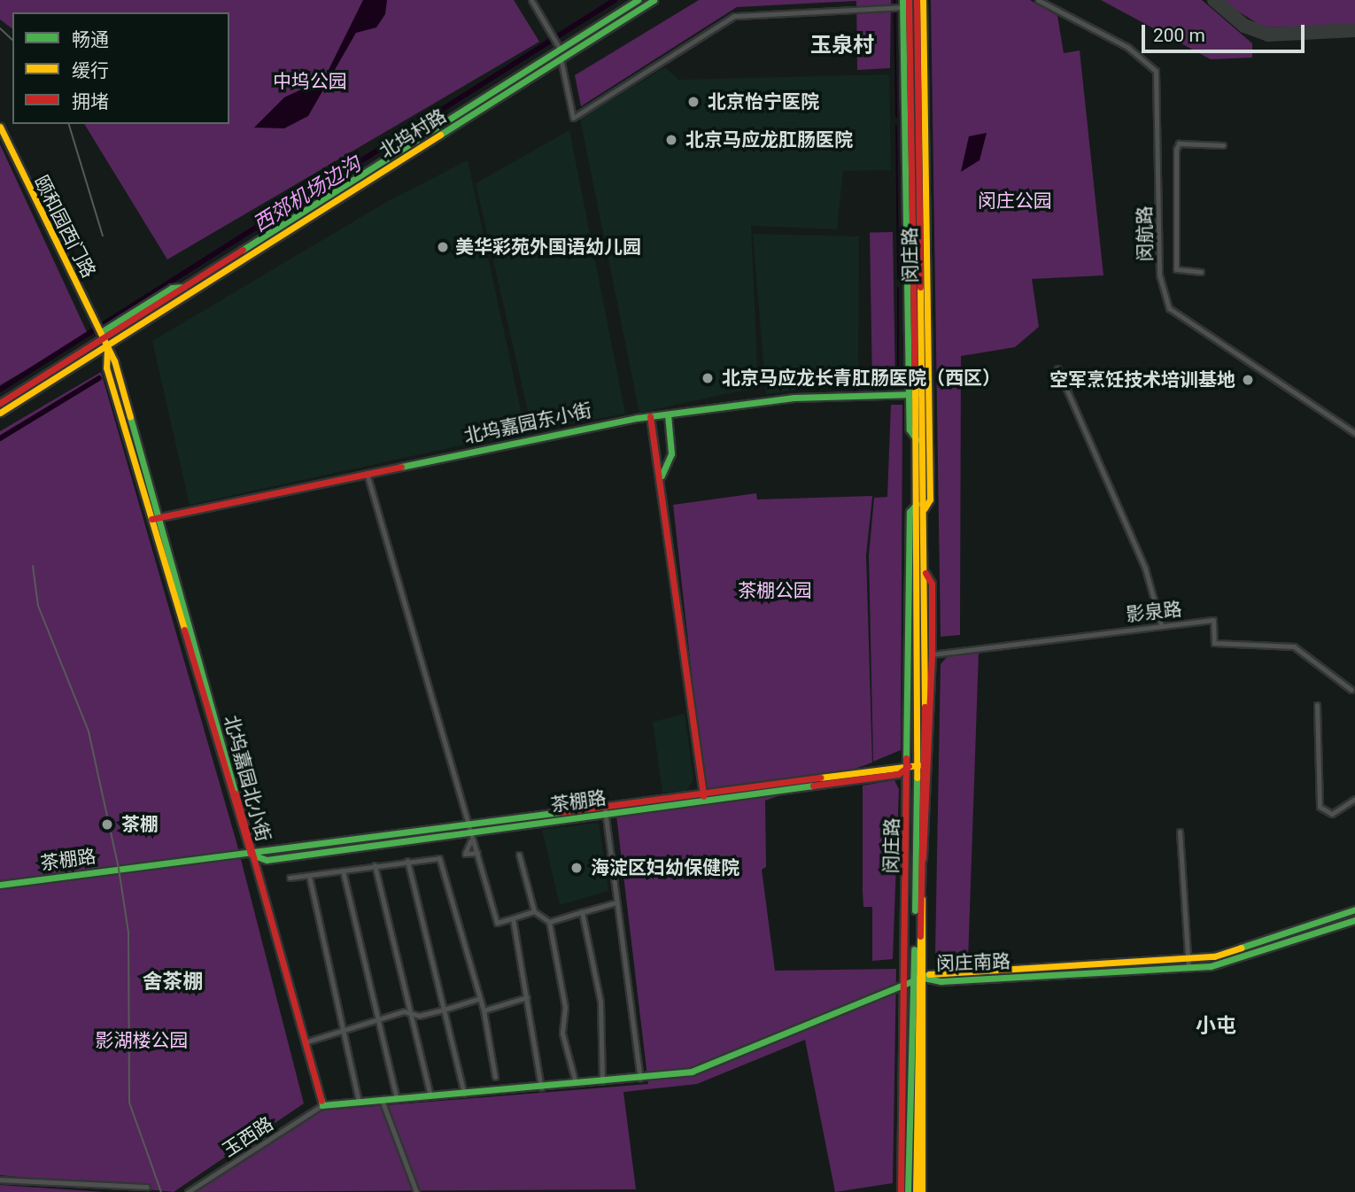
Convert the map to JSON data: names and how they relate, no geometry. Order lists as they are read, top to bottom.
{
  "streets": {
    "street": [
      "北坞村路",
      "颐和园西门路",
      "闵航路",
      "闵庄路",
      "北坞嘉园东小街",
      "影泉路",
      "北坞嘉园北小街",
      "茶棚路",
      "闵庄南路",
      "玉西路"
    ]
  },
  "crossings": [
    ["北坞村路", "颐和园西门路"],
    ["北坞村路", "北坞嘉园北小街"],
    ["颐和园西门路", "北坞嘉园北小街"],
    ["闵庄路", "北坞嘉园东小街"],
    ["闵庄路", "影泉路"],
    ["闵庄路", "茶棚路"],
    ["闵庄路", "闵庄南路"],
    ["北坞嘉园东小街", "北坞嘉园北小街"],
    ["北坞嘉园北小街", "茶棚路"],
    ["北坞嘉园北小街", "玉西路"]
  ],
  "districts": ["玉泉村", "舍茶棚", "小屯"],
  "water": ["西郊机场边沟"],
  "parks": [
    "中坞公园",
    "闵庄公园",
    "茶棚公园",
    "影湖楼公园"
  ],
  "places": [
    "北京怡宁医院",
    "北京马应龙肛肠医院",
    "美华彩苑外国语幼儿园",
    "北京马应龙长青肛肠医院（西区）",
    "空军烹饪技术培训基地",
    "茶棚",
    "海淀区妇幼保健院"
  ],
  "legend": ["畅通", "缓行", "拥堵"],
  "scale_bar": "200 m"
}
